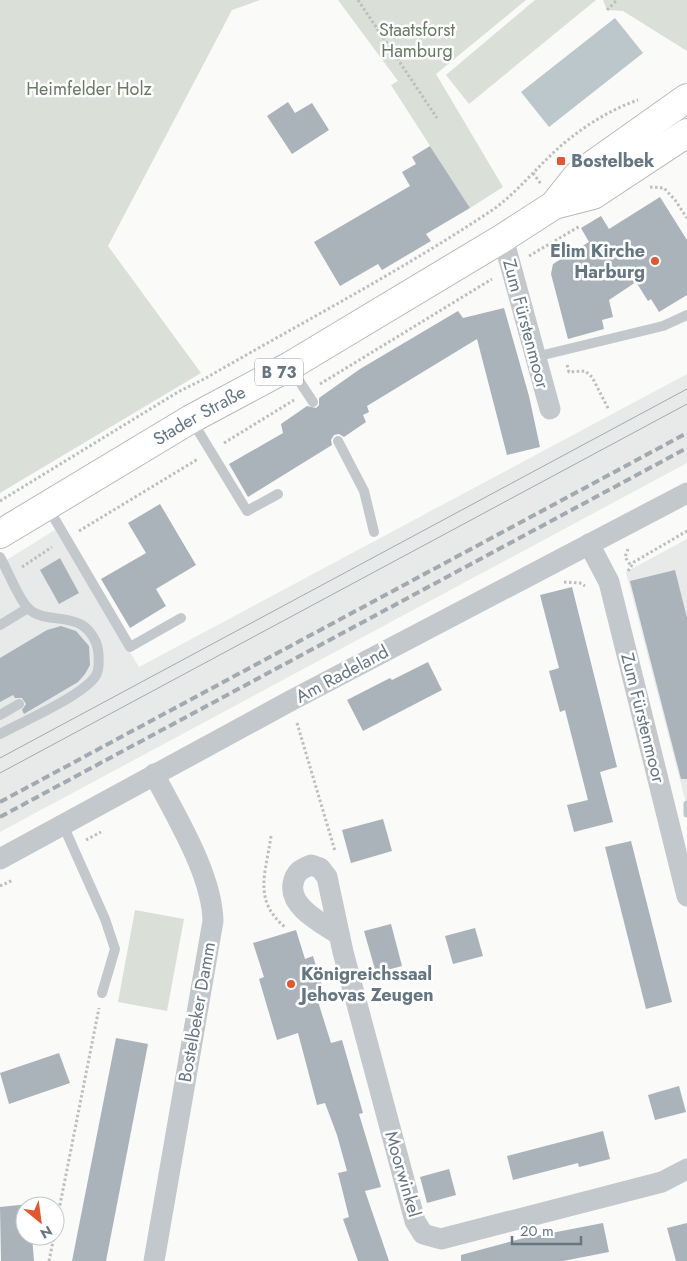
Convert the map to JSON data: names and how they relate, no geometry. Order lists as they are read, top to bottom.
{
  "streets": {
    "main road": ["B 73", "Stader Straße"],
    "street": [
      "Zum Fürstenmoor",
      "Am Radeland",
      "Bostelbeker Damm",
      "Moorwinkel"
    ]
  },
  "crossings": [
    ["Zum Fürstenmoor", "Stader Straße"],
    ["Zum Fürstenmoor", "Am Radeland"],
    ["Am Radeland", "Bostelbeker Damm"]
  ],
  "parks": ["Staatsforst Hamburg", "Heimfelder Holz"],
  "places": {
    "transit": ["Bostelbek"],
    "other": ["Elim Kirche Harburg", "Königreichssaal Jehovas Zeugen"]
  },
  "scale_bar": "20 m",
  "north": "bottom right"
}
